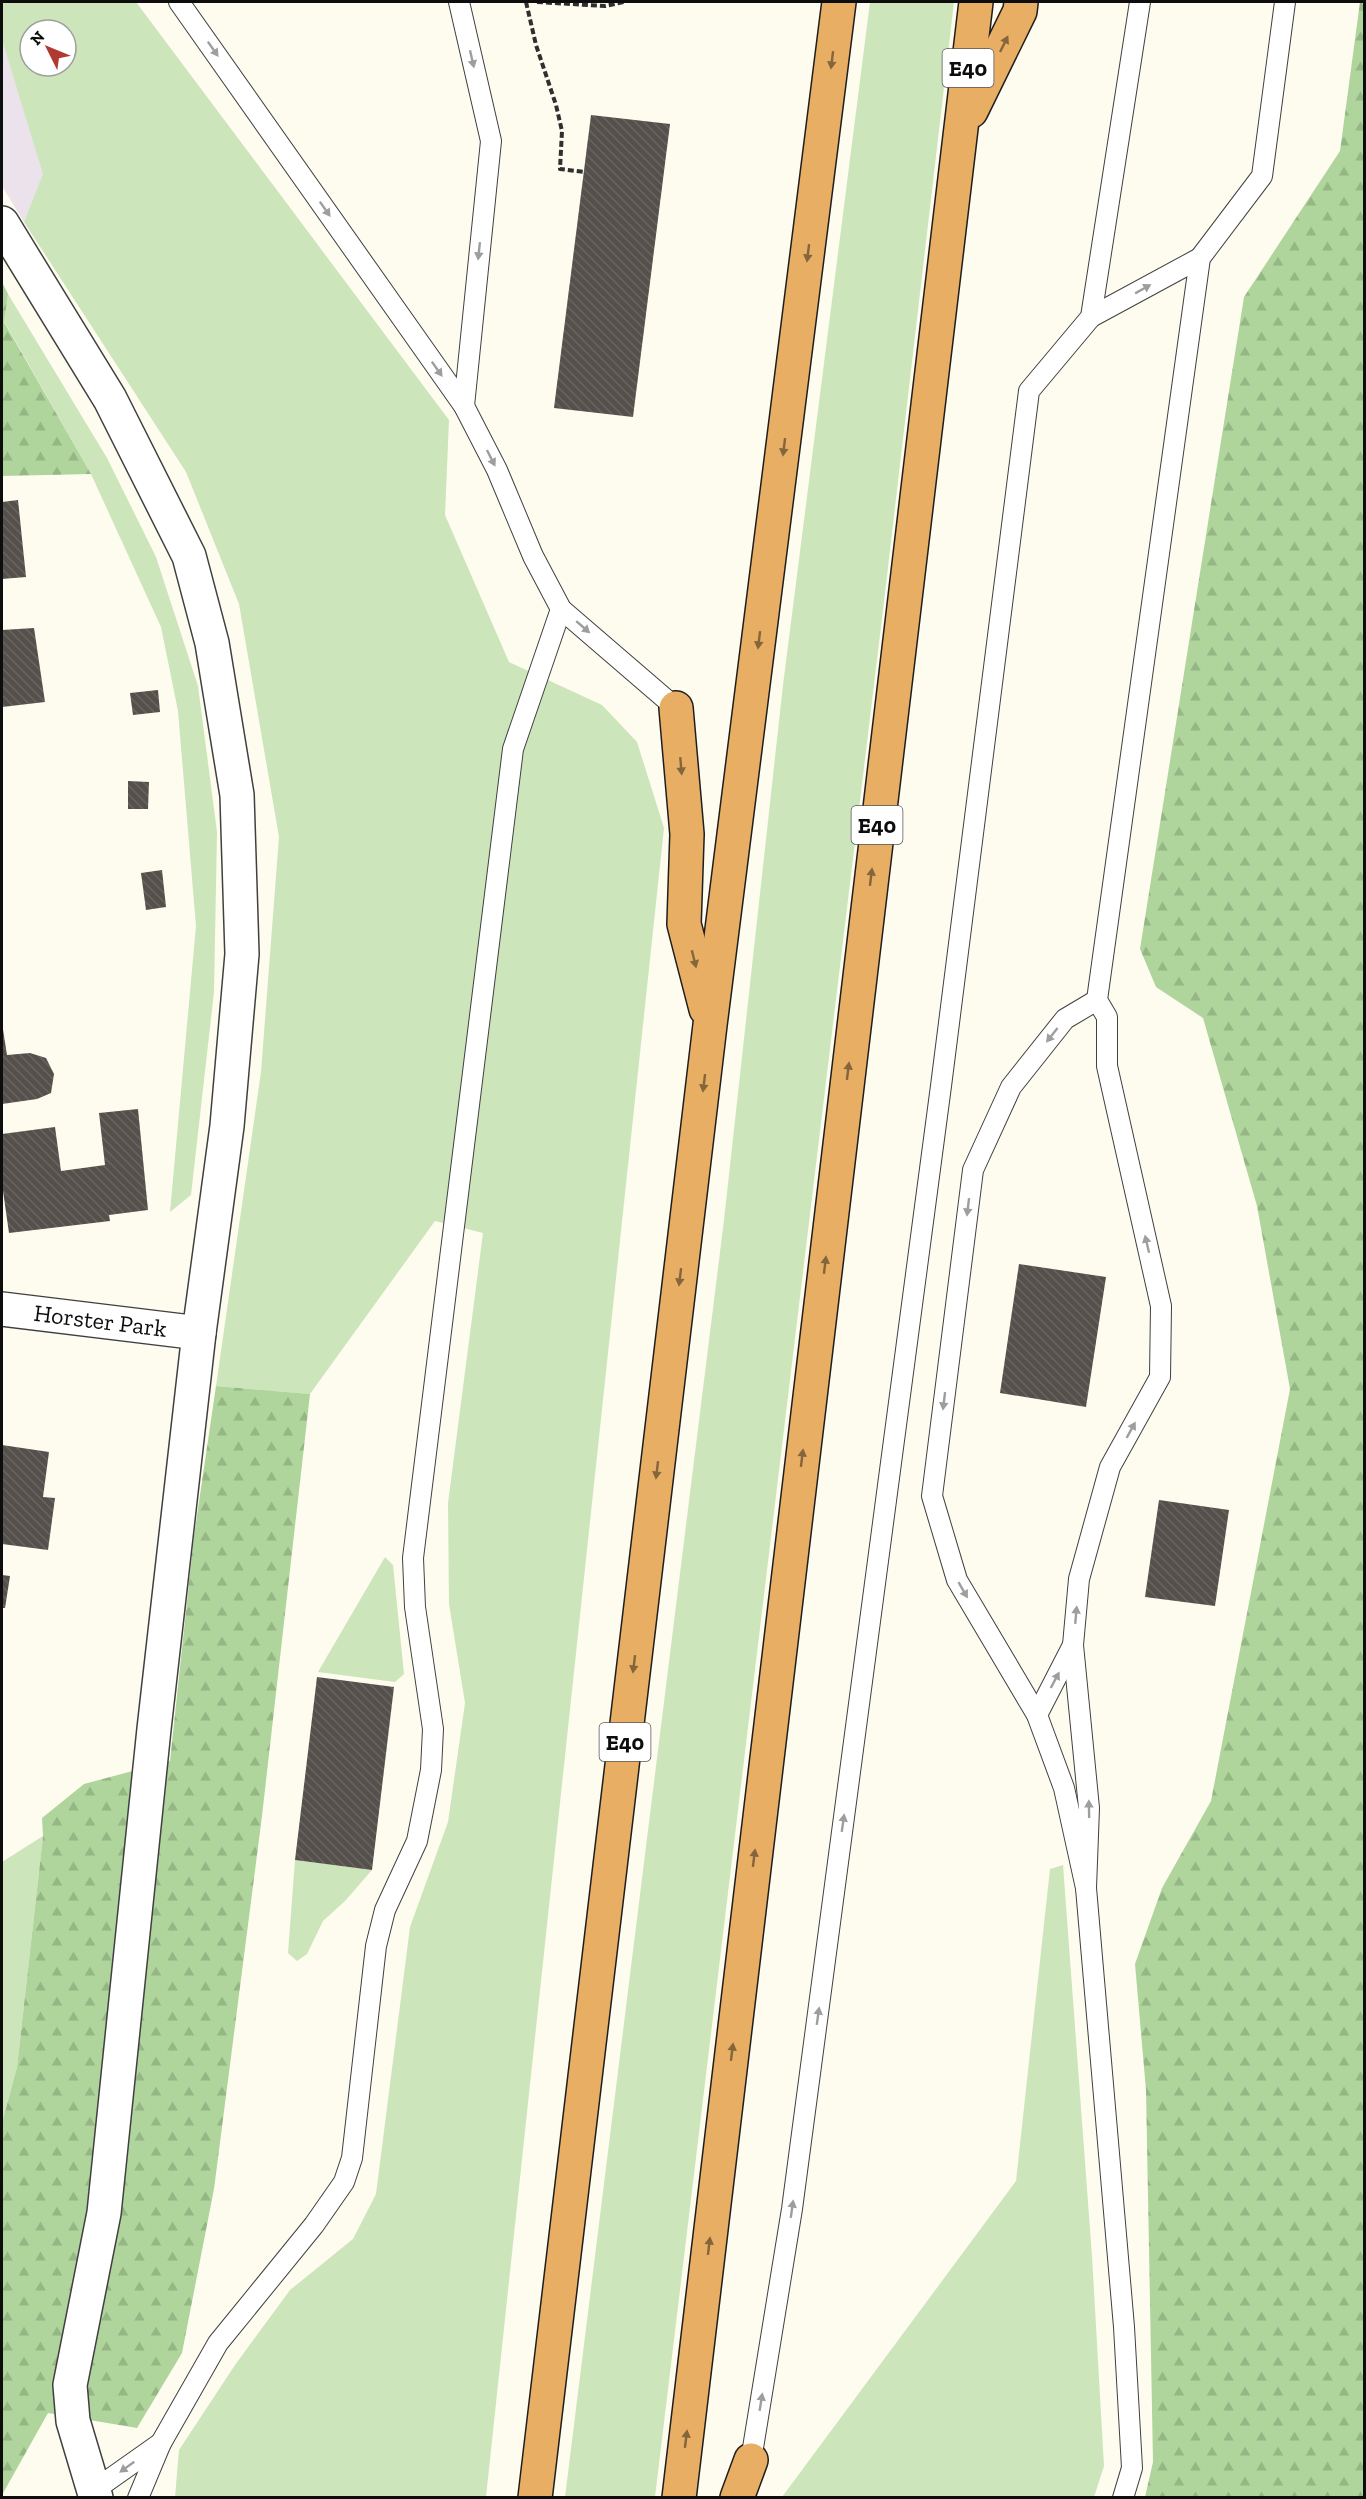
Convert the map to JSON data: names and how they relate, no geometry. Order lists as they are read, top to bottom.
{
  "streets": {
    "highway": ["E40"],
    "street": ["Horster Park"]
  },
  "north": "top left"
}
